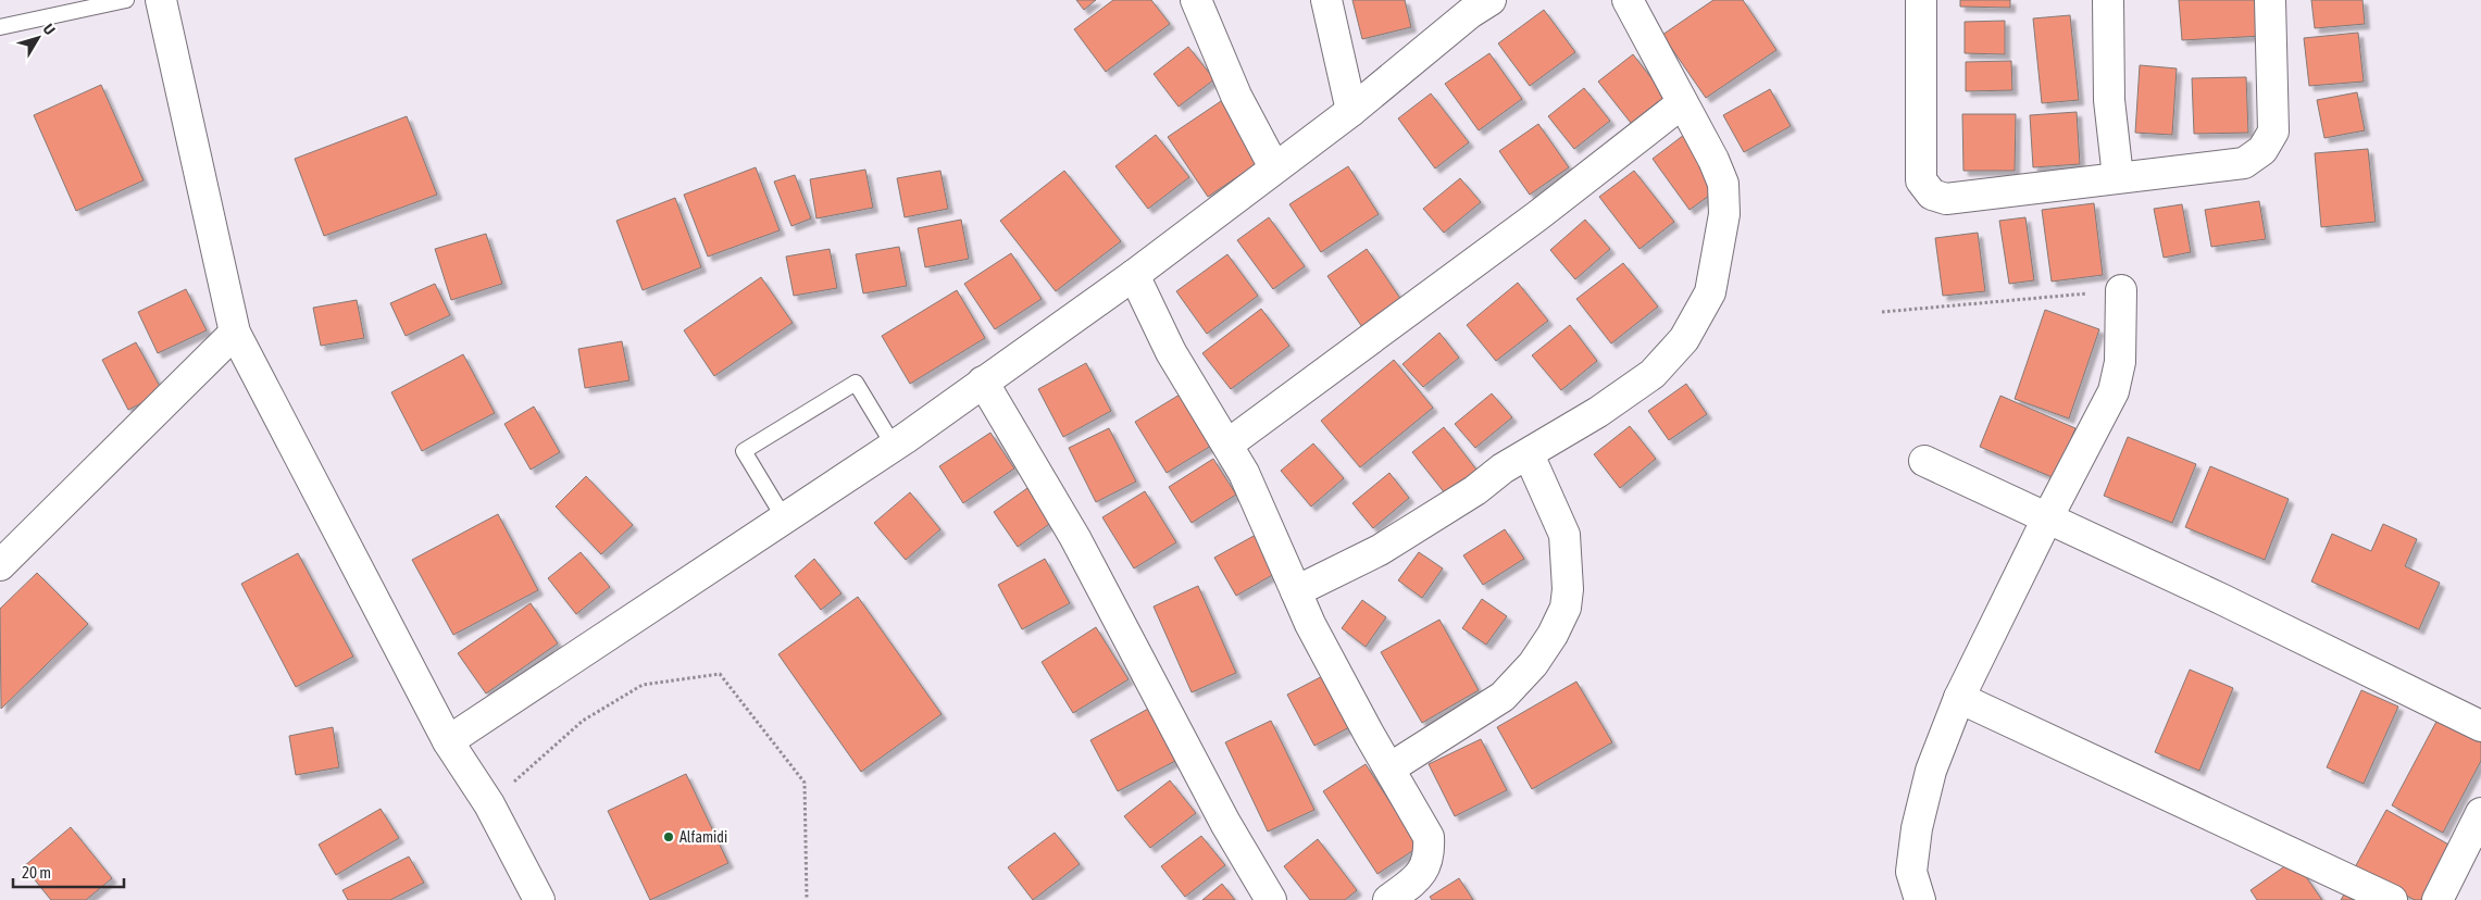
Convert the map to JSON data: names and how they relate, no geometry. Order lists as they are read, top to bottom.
{
  "places": ["Alfamidi"],
  "scale_bar": "20 m",
  "north": "top right"
}
